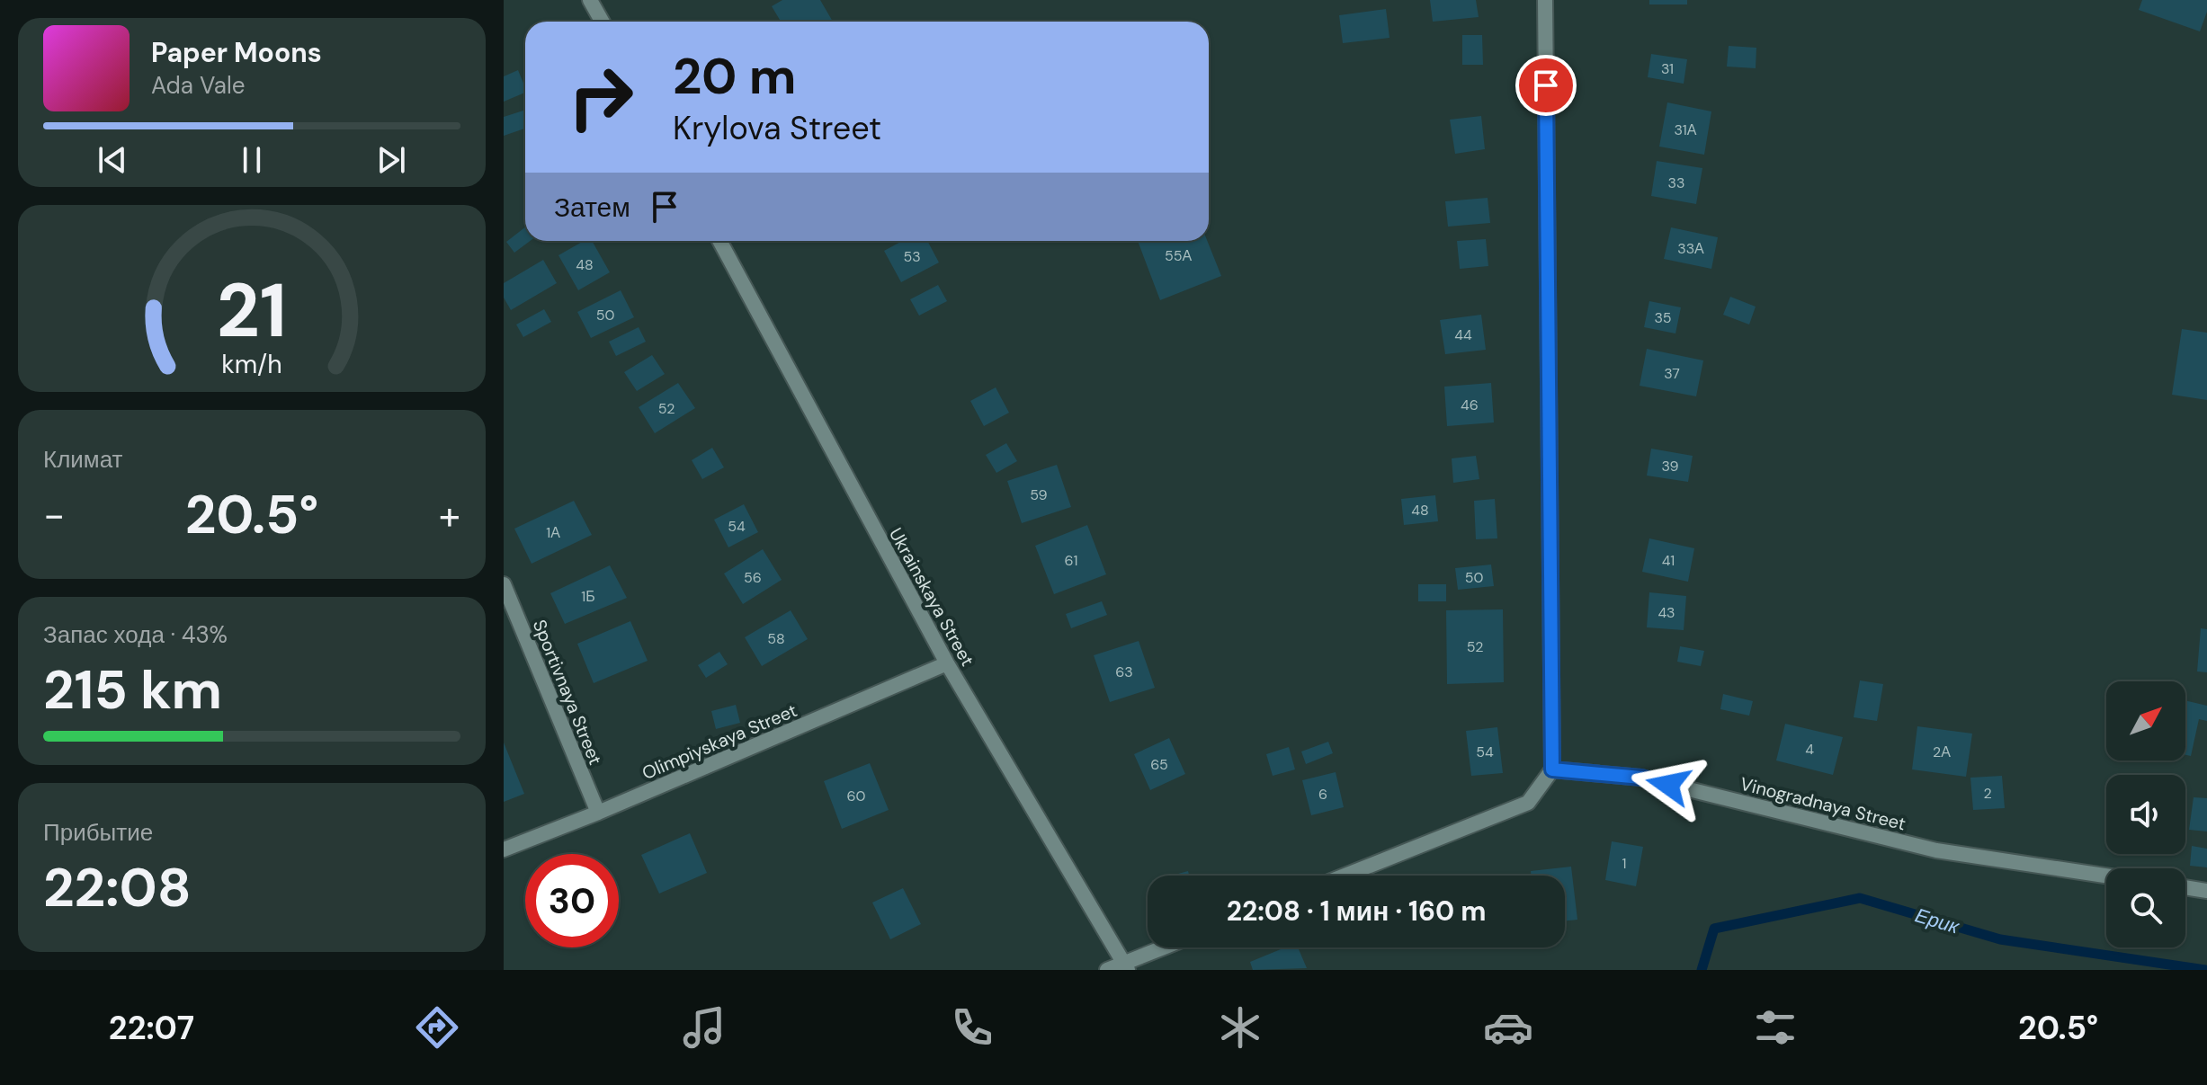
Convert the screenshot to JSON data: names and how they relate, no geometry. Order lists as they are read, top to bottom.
{
  "streets": {
    "street": [
      "Ukrainskaya Street",
      "Sportivnaya Street",
      "Olimpiyskaya Street",
      "Vinogradnaya Street"
    ]
  },
  "crossings": [
    ["Ukrainskaya Street", "Olimpiyskaya Street"],
    ["Sportivnaya Street", "Olimpiyskaya Street"]
  ],
  "water": ["Ерик"],
  "house_numbers": [
    "31",
    "31А",
    "33",
    "33А",
    "55А",
    "53",
    "48",
    "50",
    "35",
    "44",
    "37",
    "46",
    "52",
    "39",
    "59",
    "48",
    "54",
    "1А",
    "61",
    "41",
    "56",
    "50",
    "1Б",
    "43",
    "58",
    "52",
    "63",
    "4",
    "54",
    "2А",
    "65",
    "2",
    "6",
    "60",
    "1"
  ],
  "north": "top right",
  "page": {
    "turn": ["20 m", "Krylova Street"],
    "song": ["Paper Moons", "Ada Vale"],
    "then": "Затем",
    "tile": [
      "Климат",
      ["Запас хода · 43%", "215 km"],
      ["Прибытие", "22:08"]
    ],
    "heat": ["−", "20.5°", "+"],
    "limit": "30",
    "trip": "22:08 · 1 мин · 160 m",
    "tabs": ["22:07", "20.5°"],
    "gauge": ["21", "km/h"]
  }
}
